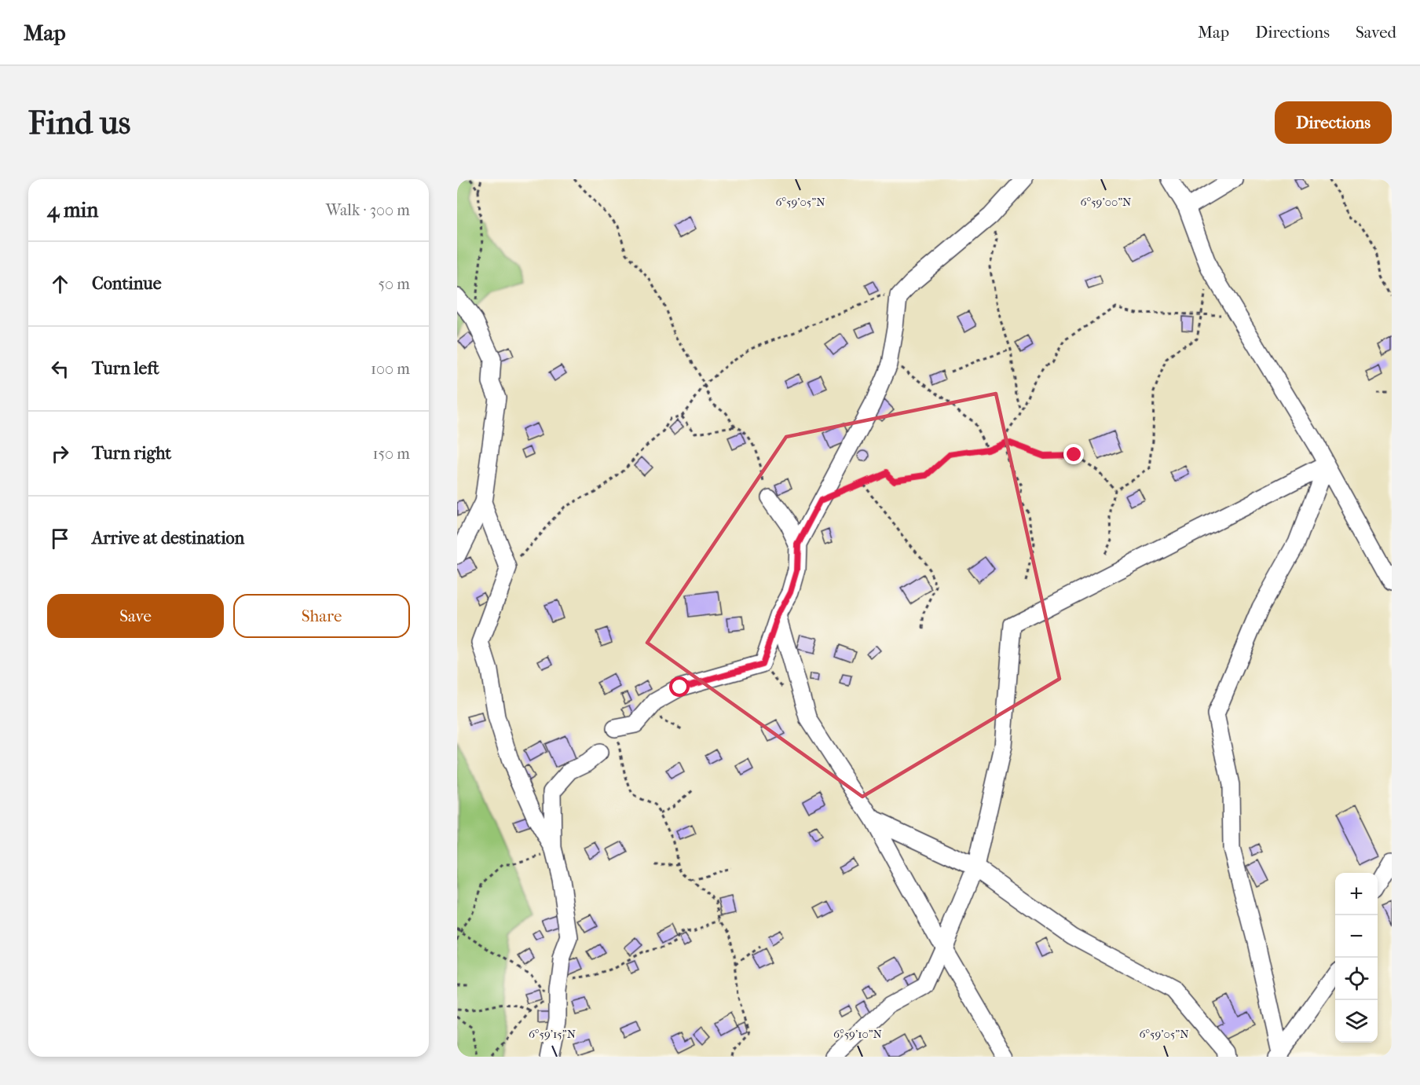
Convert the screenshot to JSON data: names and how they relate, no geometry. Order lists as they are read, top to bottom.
{
  "page": {
    "header": "Map",
    "nav": ["Map", "Directions", "Saved"],
    "buttons": [
      "Directions",
      ["Save", "Share"]
    ],
    "title": "Find us",
    "heading": ["4 min", "Walk · 300 m"],
    "list": [
      ["Continue", "50 m"],
      ["Turn left", "100 m"],
      ["Turn right", "150 m"],
      "Arrive at destination"
    ],
    "map_buttons": ["+", "−"]
  },
  "coordinates": [
    "6°59'05\"N",
    "6°59'00\"N",
    "6°59'15\"N",
    "6°59'10\"N"
  ]
}
